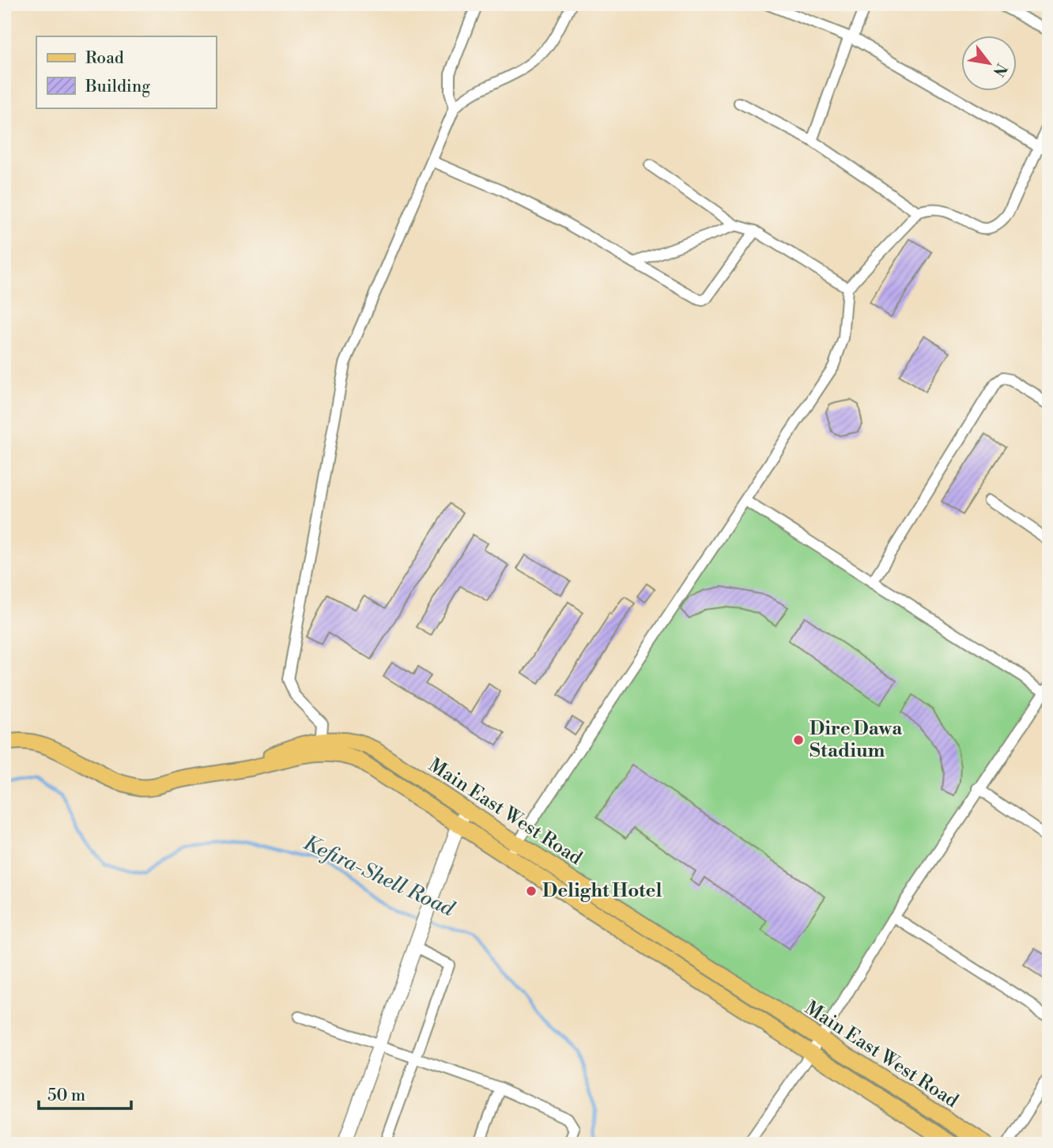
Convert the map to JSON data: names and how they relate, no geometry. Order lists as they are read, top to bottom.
{
  "streets": {
    "main road": ["Main East West Road"]
  },
  "water": ["Kefira-Shell Road"],
  "places": ["Dire Dawa Stadium", "Delight Hotel"],
  "legend": ["Road", "Building"],
  "scale_bar": "50 m",
  "north": "bottom right"
}
